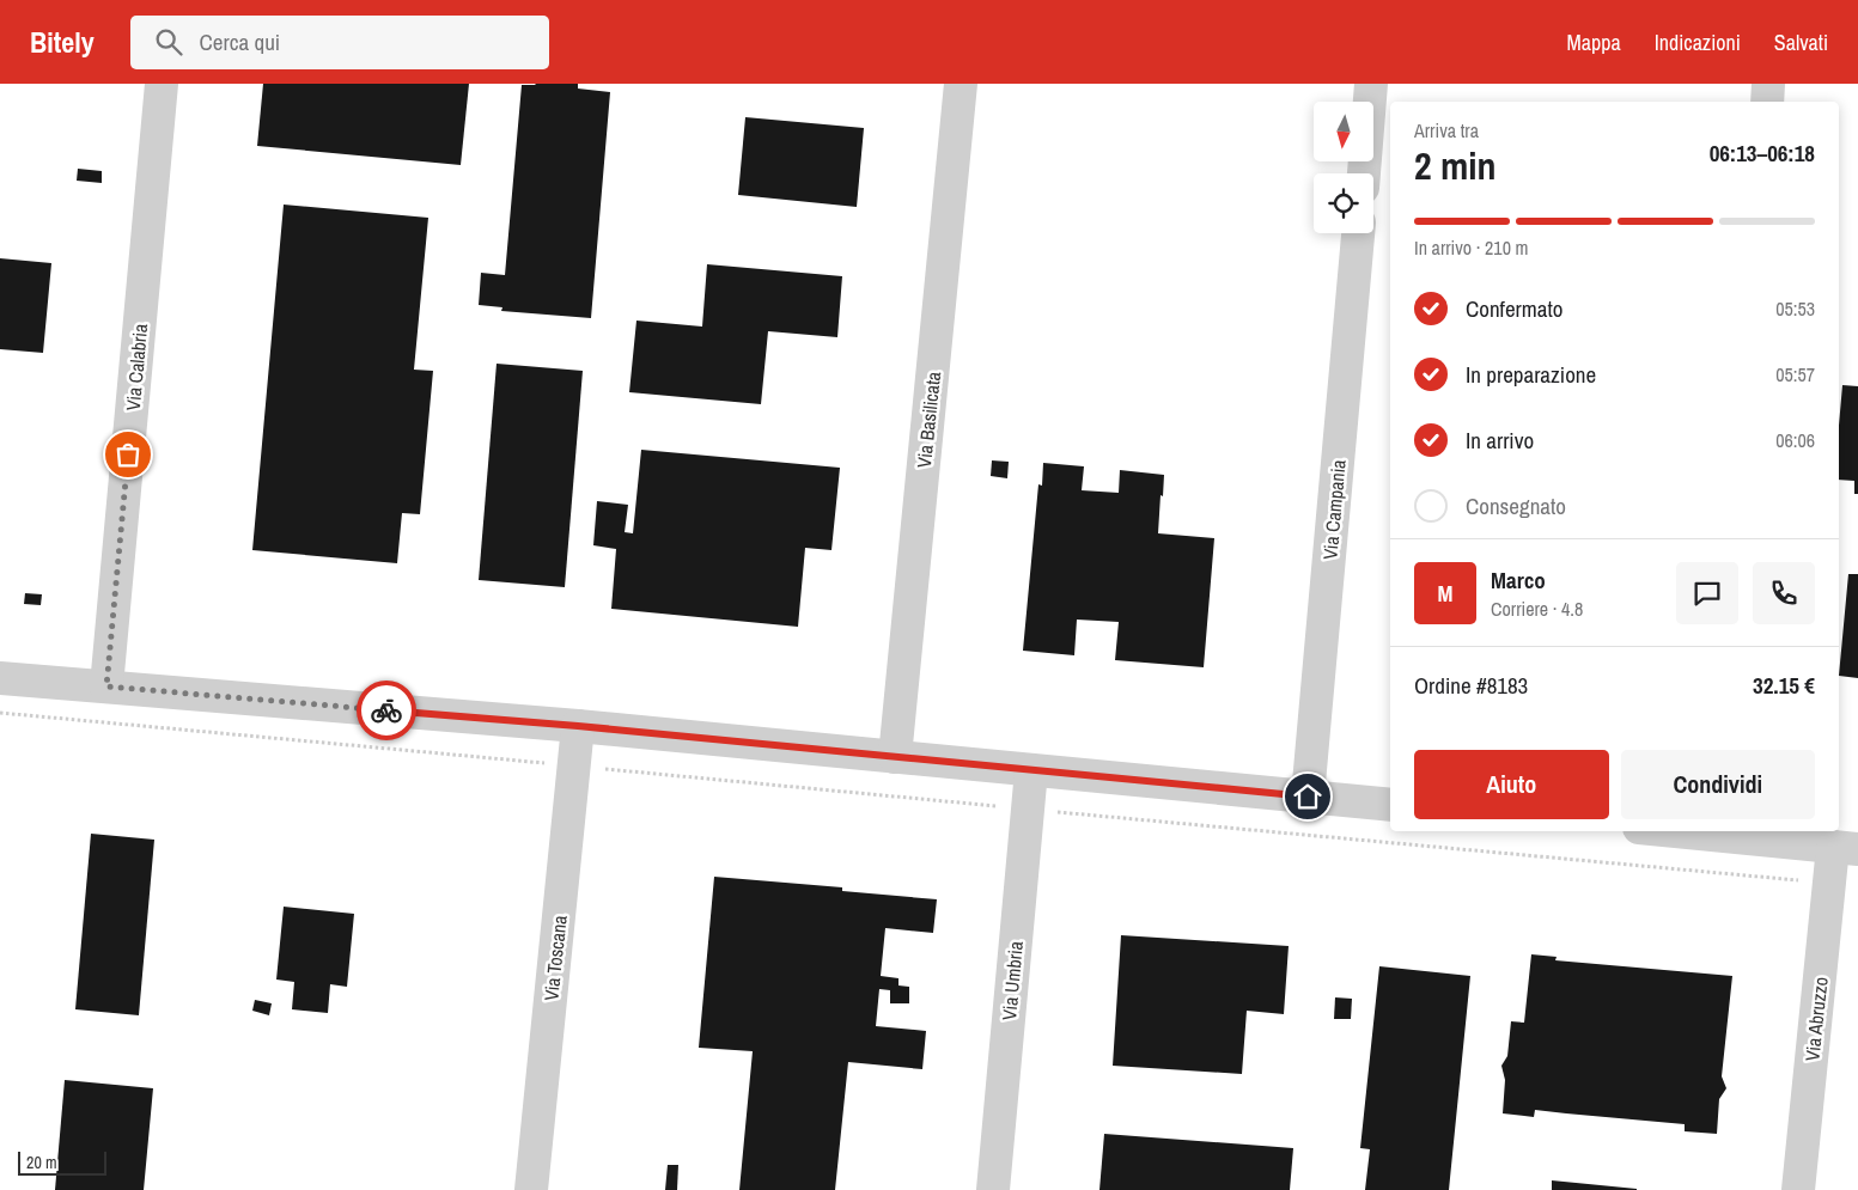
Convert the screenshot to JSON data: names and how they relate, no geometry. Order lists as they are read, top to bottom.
{
  "streets": {
    "street": [
      "Via Calabria",
      "Via Basilicata",
      "Via Campania",
      "Via Toscana",
      "Via Umbria",
      "Via Abruzzo"
    ]
  },
  "scale_bar": "20 m",
  "north": "bottom",
  "page": {
    "header": "Bitely",
    "search": "Cerca qui",
    "nav": ["Mappa", "Indicazioni", "Salvati"],
    "heading": ["2 min", "Arriva tra", "06:13–06:18"],
    "panel": [
      "Marco",
      "Corriere · 4.8",
      "Ordine #8183",
      "32.15 €"
    ],
    "bar": "In arrivo · 210 m",
    "list": [
      ["Confermato", "05:53"],
      ["In preparazione", "05:57"],
      ["In arrivo", "06:06"],
      "Consegnato"
    ],
    "round": "M",
    "buttons": ["Aiuto", "Condividi"],
    "scale": "20 m"
  }
}
